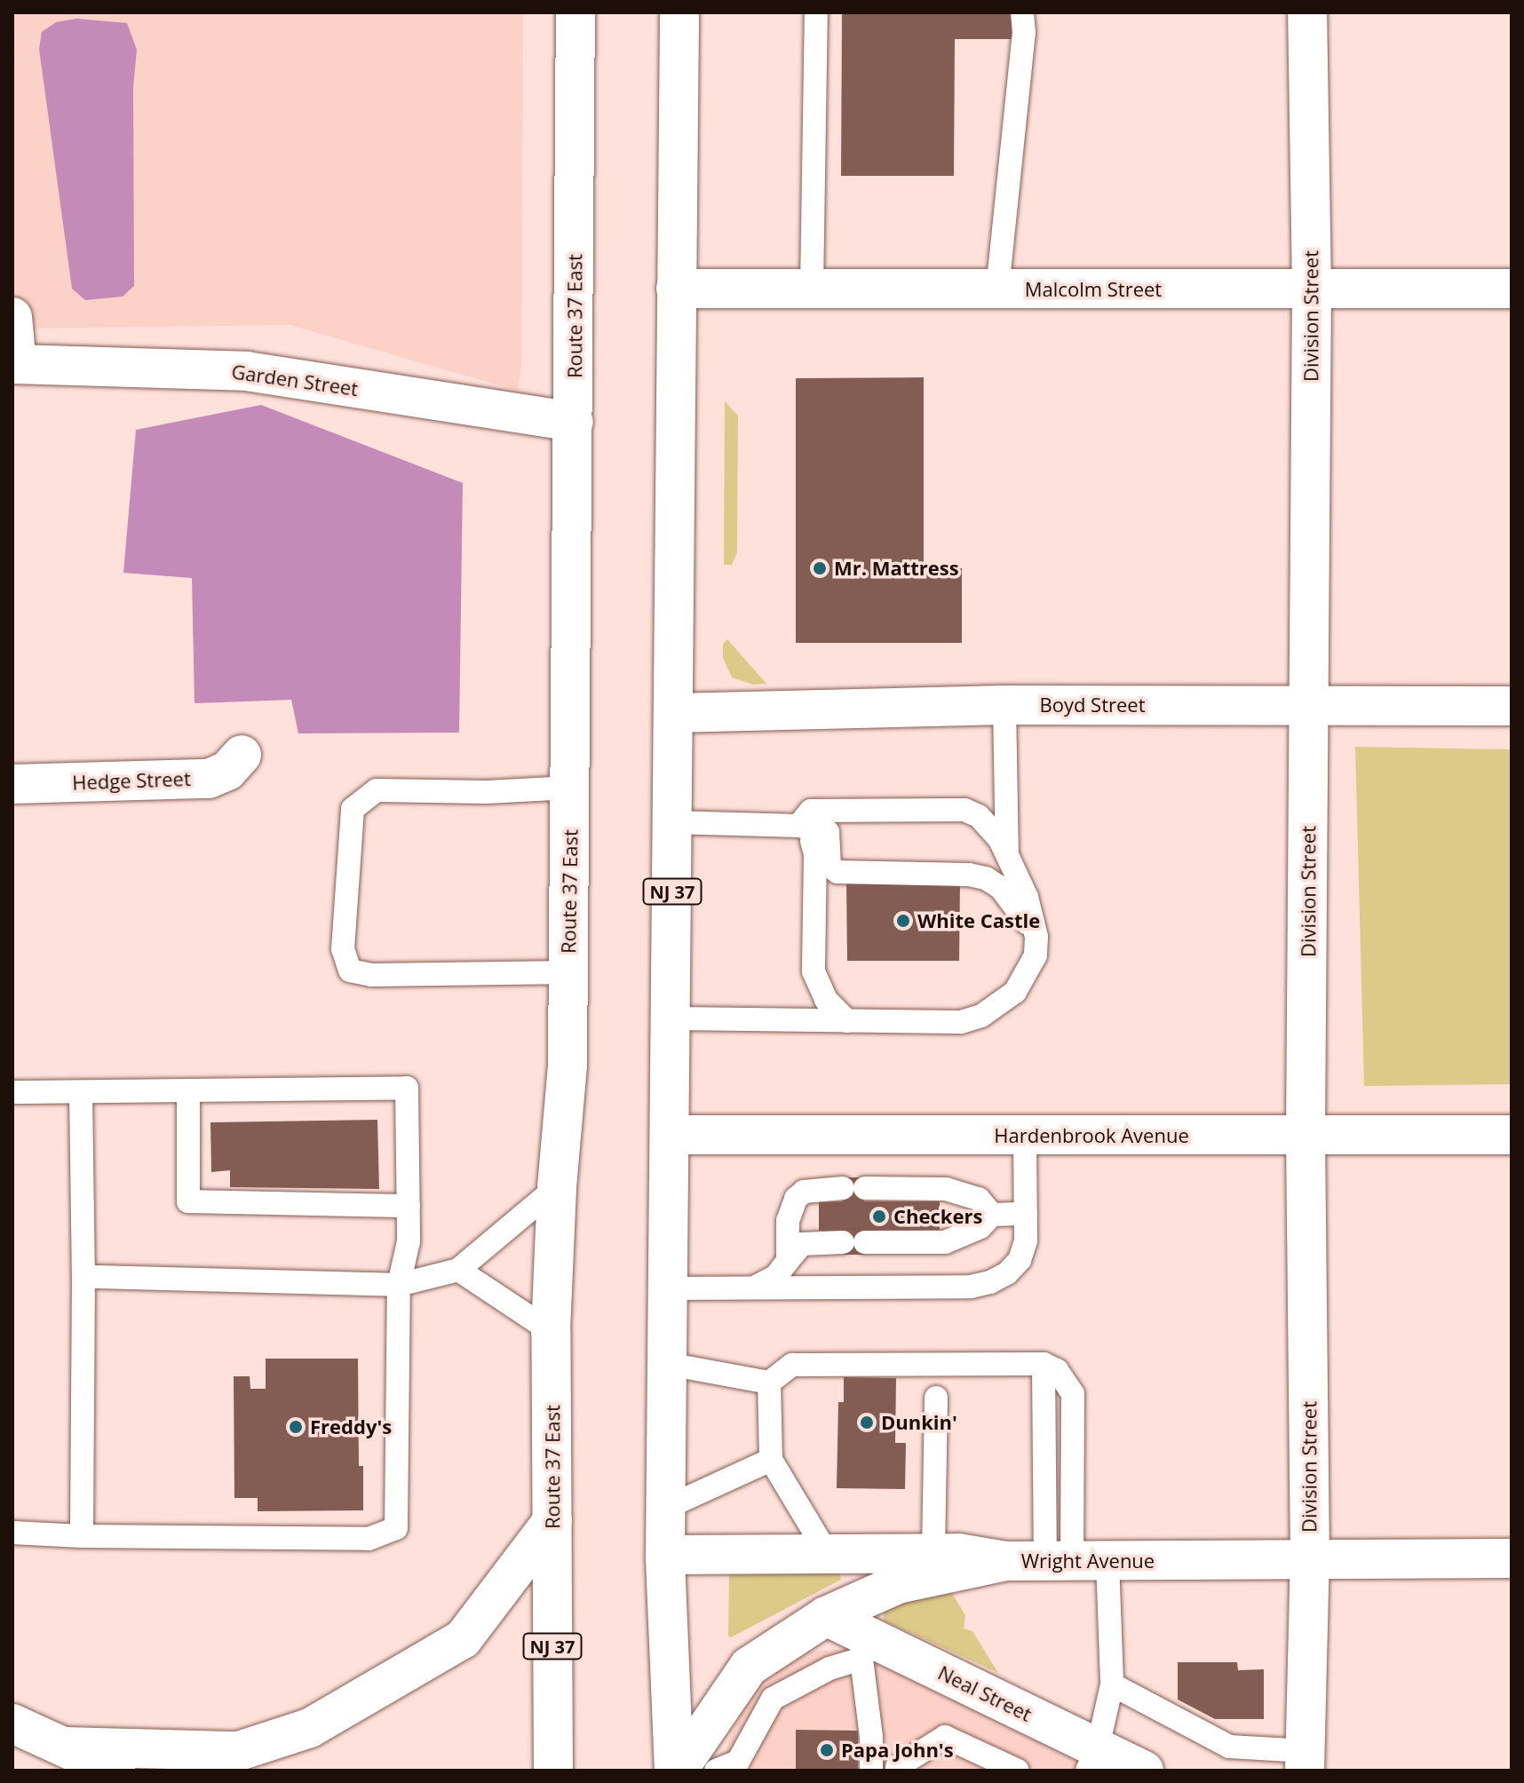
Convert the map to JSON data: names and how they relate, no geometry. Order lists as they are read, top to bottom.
{
  "streets": {
    "main road": [
      "Malcolm Street",
      "Route 37 East",
      "Division Street",
      "Garden Street",
      "Boyd Street",
      "Hedge Street",
      "NJ 37",
      "Hardenbrook Avenue",
      "Wright Avenue",
      "Neal Street"
    ]
  },
  "crossings": [
    ["Malcolm Street", "Division Street"],
    ["Malcolm Street", "NJ 37"],
    ["Route 37 East", "Garden Street"],
    ["Division Street", "Boyd Street"],
    ["Division Street", "Hardenbrook Avenue"],
    ["Division Street", "Wright Avenue"],
    ["Boyd Street", "NJ 37"],
    ["NJ 37", "Hardenbrook Avenue"],
    ["NJ 37", "Wright Avenue"]
  ],
  "places": [
    "Mr. Mattress",
    "White Castle",
    "Checkers",
    "Dunkin'",
    "Freddy's",
    "Papa John's"
  ]
}
